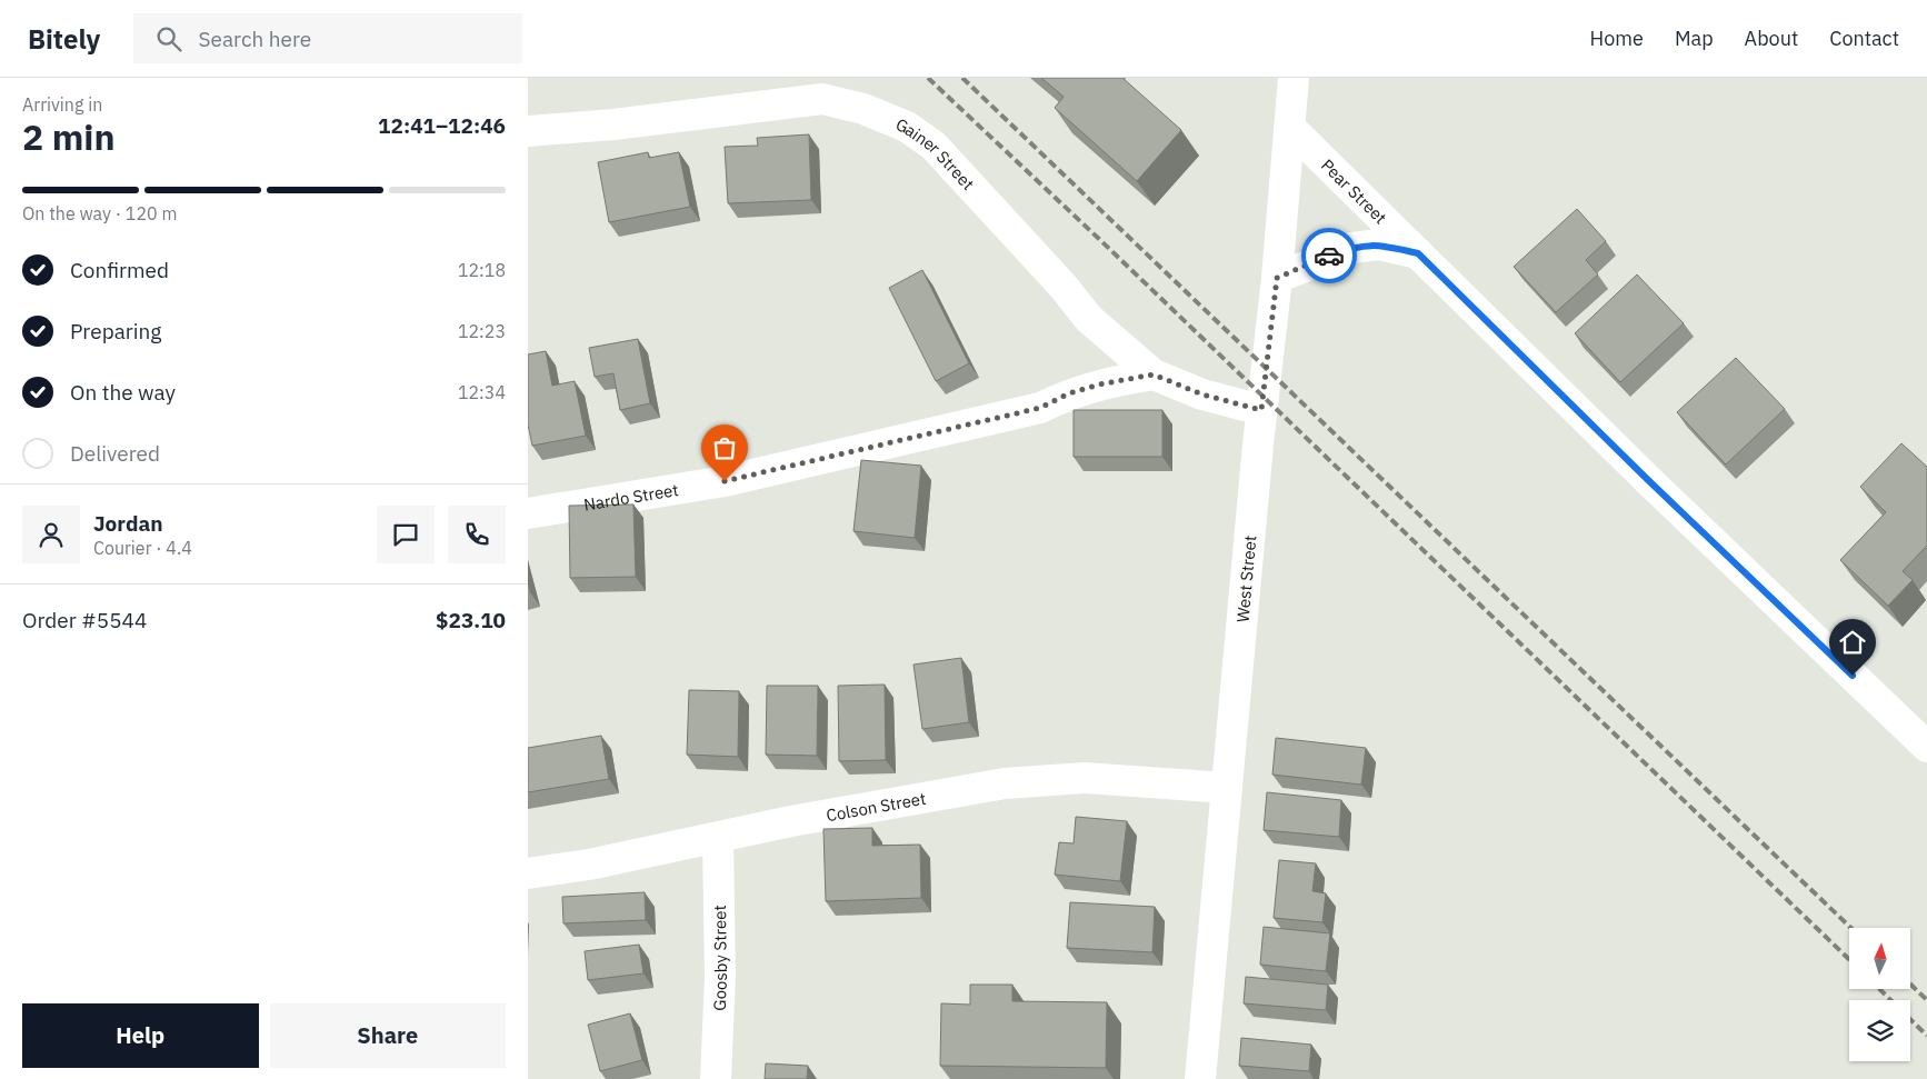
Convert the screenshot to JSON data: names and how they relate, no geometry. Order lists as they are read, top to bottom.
{
  "streets": {
    "street": [
      "Gainer Street",
      "Pear Street",
      "Nardo Street",
      "West Street",
      "Colson Street",
      "Goosby Street"
    ]
  },
  "crossings": [
    ["Gainer Street", "Nardo Street"],
    ["Gainer Street", "West Street"],
    ["Pear Street", "West Street"],
    ["West Street", "Colson Street"],
    ["Colson Street", "Goosby Street"]
  ],
  "north": "top",
  "page": {
    "header": "Bitely",
    "search": "Search here",
    "nav": [
      "Home",
      "Map",
      "About",
      "Contact"
    ],
    "heading": ["2 min", "Arriving in", "12:41–12:46"],
    "panel": [
      "Jordan",
      "Courier · 4.4",
      "Order #5544",
      "$23.10"
    ],
    "bar": "On the way · 120 m",
    "list": [
      ["Confirmed", "12:18"],
      ["Preparing", "12:23"],
      ["On the way", "12:34"],
      "Delivered"
    ],
    "buttons": ["Help", "Share"]
  }
}
